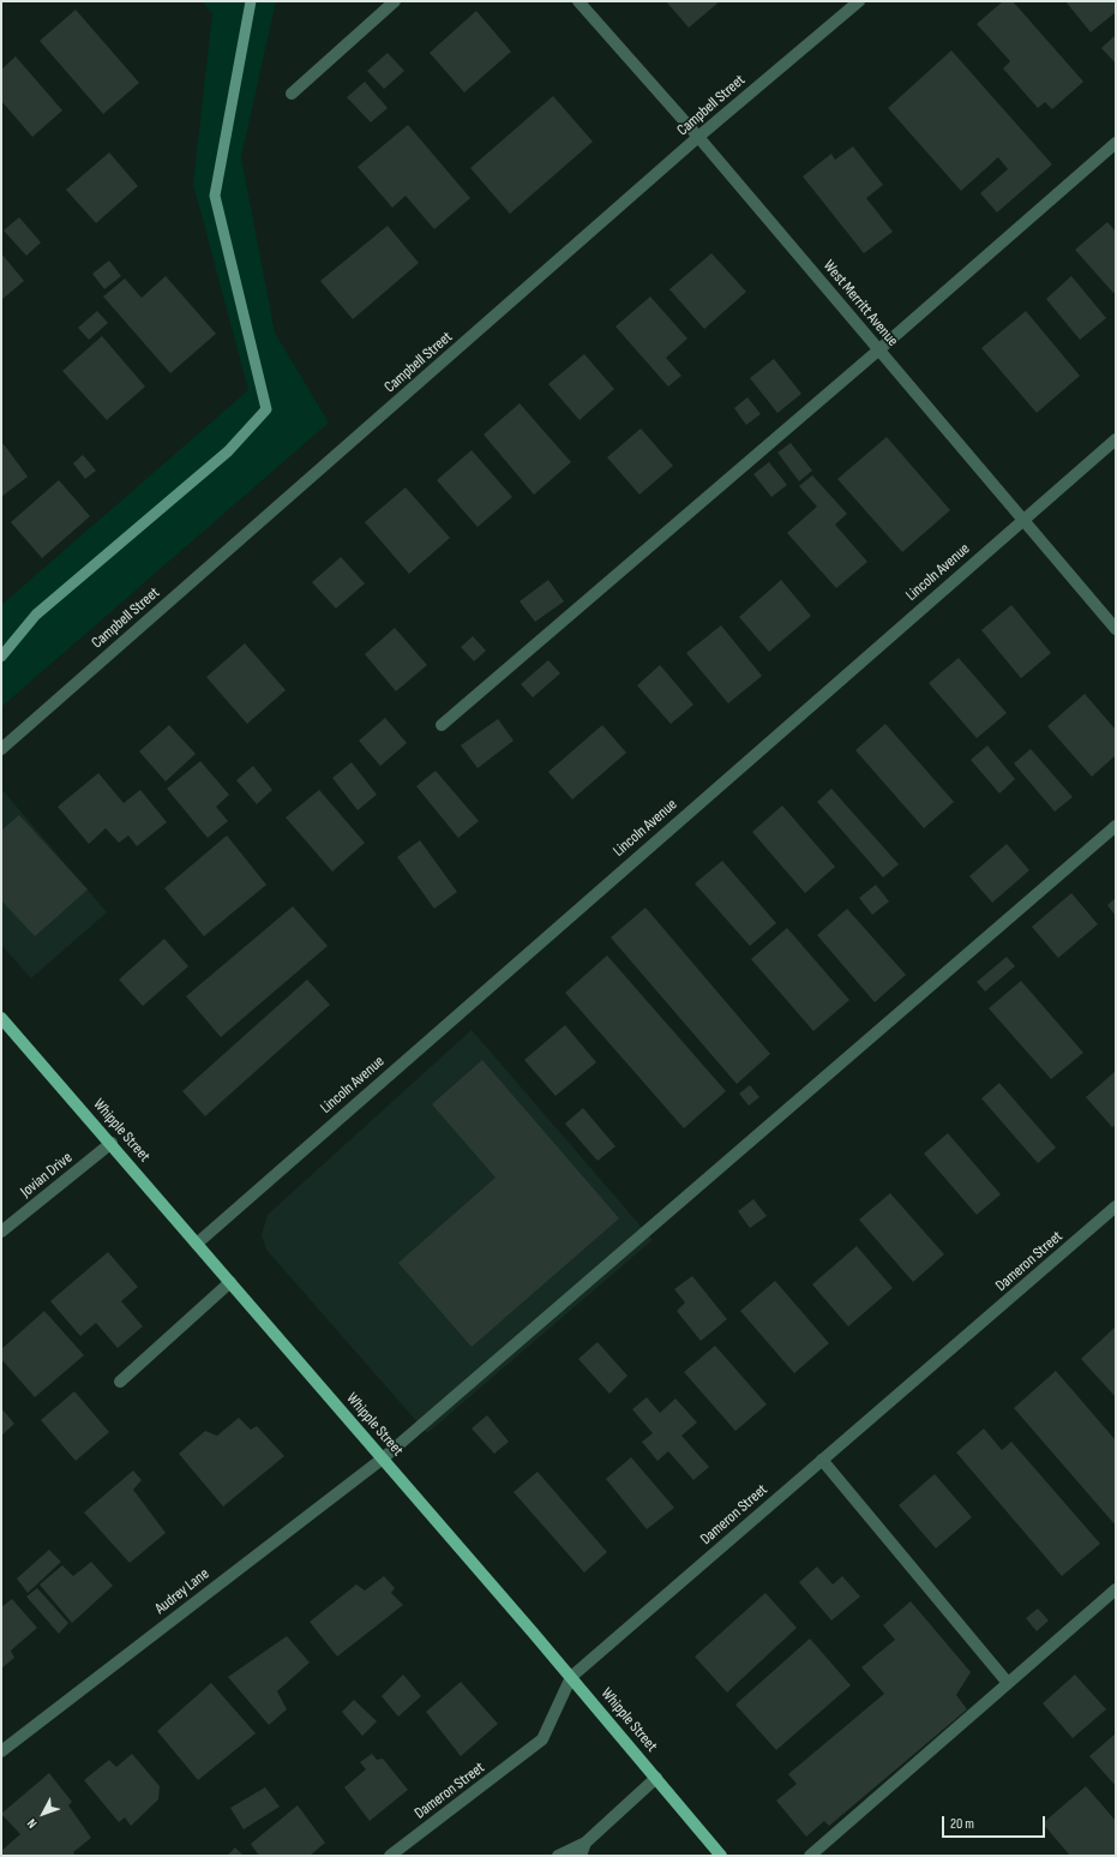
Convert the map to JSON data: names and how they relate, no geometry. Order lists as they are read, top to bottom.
{
  "streets": {
    "main road": ["Whipple Street"],
    "street": [
      "Campbell Street",
      "West Merritt Avenue",
      "Lincoln Avenue",
      "Jovian Drive",
      "Dameron Street",
      "Audrey Lane"
    ]
  },
  "crossings": [
    ["Campbell Street", "West Merritt Avenue"],
    ["West Merritt Avenue", "Lincoln Avenue"],
    ["Lincoln Avenue", "Whipple Street"],
    ["Whipple Street", "Jovian Drive"],
    ["Whipple Street", "Dameron Street"],
    ["Whipple Street", "Audrey Lane"]
  ],
  "scale_bar": "20 m",
  "north": "bottom left"
}
